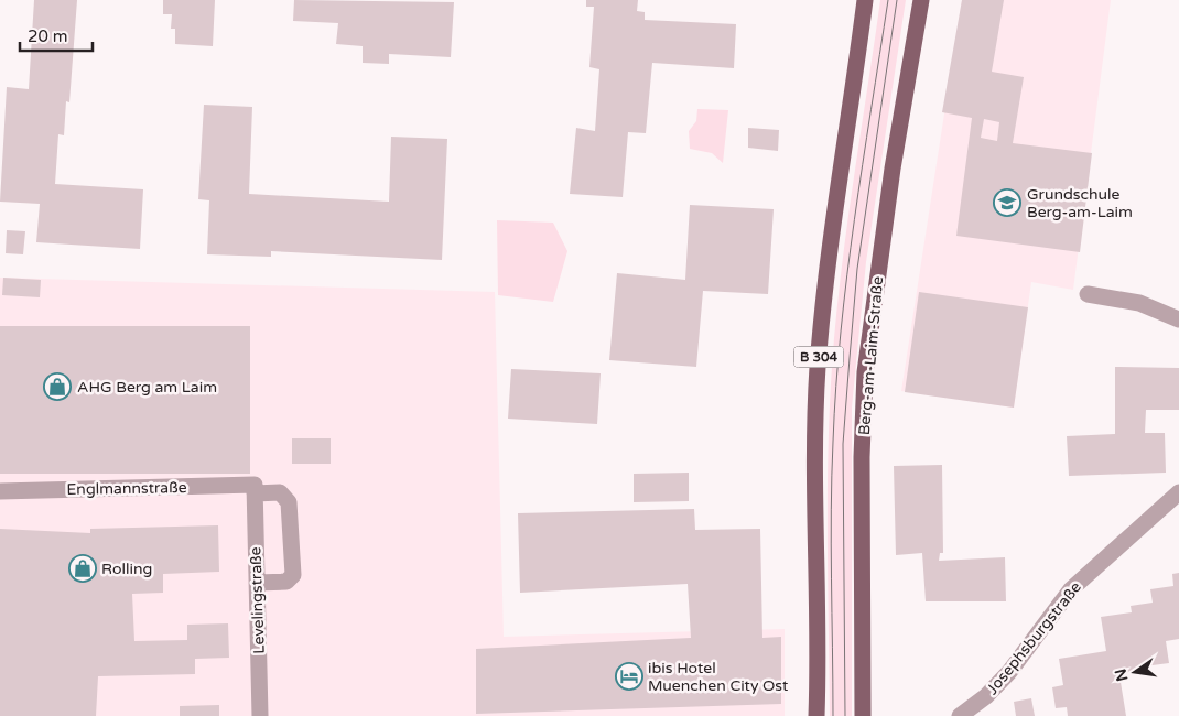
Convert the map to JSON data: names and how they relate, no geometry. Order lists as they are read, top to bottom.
{
  "streets": {
    "main road": ["Berg-am-Laim-Straße", "B 304"],
    "street": ["Englmannstraße", "Levelingstraße", "Josephsburgstraße"]
  },
  "crossings": [
    ["Englmannstraße", "Levelingstraße"]
  ],
  "places": {
    "school or university": ["Grundschule Berg-am-Laim"],
    "shop": ["AHG Berg am Laim", "Rolling"],
    "hotel": ["ibis Hotel Muenchen City Ost"]
  },
  "scale_bar": "20 m",
  "north": "left"
}
